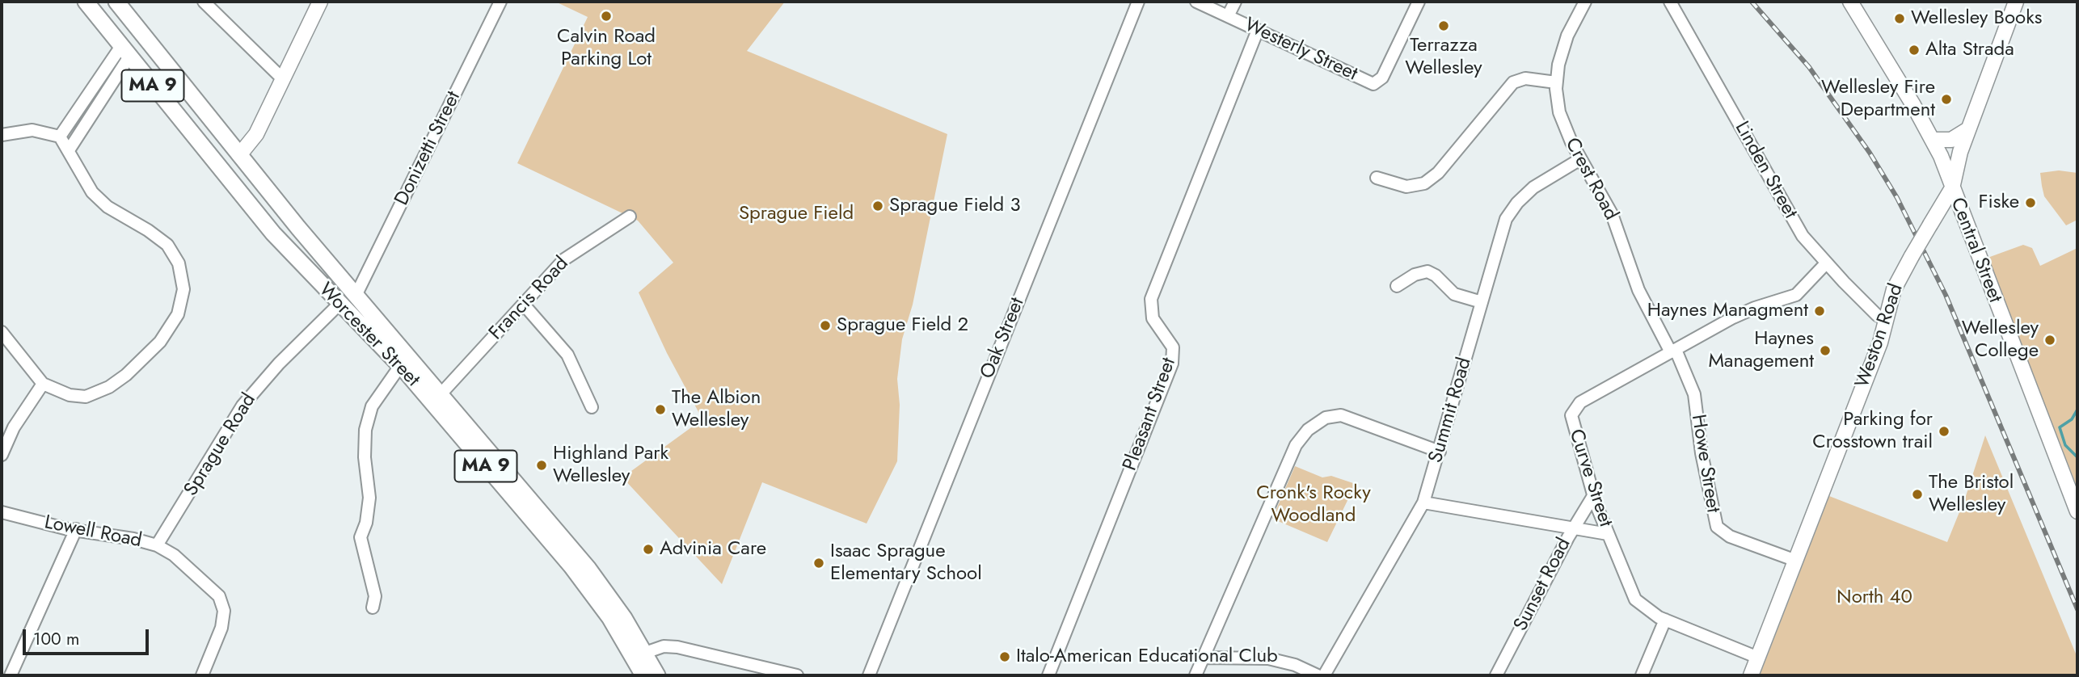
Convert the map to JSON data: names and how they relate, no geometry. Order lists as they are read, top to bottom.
{
  "streets": {
    "highway": ["MA 9", "Worcester Street"],
    "main road": ["Central Street", "Weston Road"],
    "street": [
      "Westerly Street",
      "Donizetti Street",
      "Linden Street",
      "Crest Road",
      "Francis Road",
      "Oak Street",
      "Summit Road",
      "Pleasant Street",
      "Sprague Road",
      "Howe Street",
      "Curve Street",
      "Lowell Road",
      "Sunset Road"
    ]
  },
  "crossings": [
    ["Westerly Street", "Pleasant Street"],
    ["Donizetti Street", "Worcester Street"],
    ["Linden Street", "Weston Road"],
    ["Linden Street", "Curve Street"],
    ["Crest Road", "Summit Road"],
    ["Crest Road", "Howe Street"],
    ["Crest Road", "Curve Street"],
    ["Central Street", "Weston Road"],
    ["Francis Road", "Worcester Street"],
    ["Worcester Street", "Sprague Road"],
    ["Weston Road", "Howe Street"],
    ["Weston Road", "Curve Street"],
    ["Sprague Road", "Lowell Road"],
    ["Howe Street", "Curve Street"],
    ["Curve Street", "Sunset Road"]
  ],
  "parks": ["Sprague Field", "Cronk's Rocky Woodland", "North 40"],
  "places": [
    "Calvin Road Parking Lot",
    "Wellesley Books",
    "Terrazza Wellesley",
    "Alta Strada",
    "Wellesley Fire Department",
    "Fiske",
    "Sprague Field 3",
    "Haynes Managment",
    "Sprague Field 2",
    "Wellesley College",
    "Haynes Management",
    "The Albion Wellesley",
    "Parking for Crosstown trail",
    "Highland Park Wellesley",
    "The Bristol Wellesley",
    "Advinia Care",
    "Isaac Sprague Elementary School",
    "Italo-American Educational Club"
  ],
  "scale_bar": "100 m"
}
